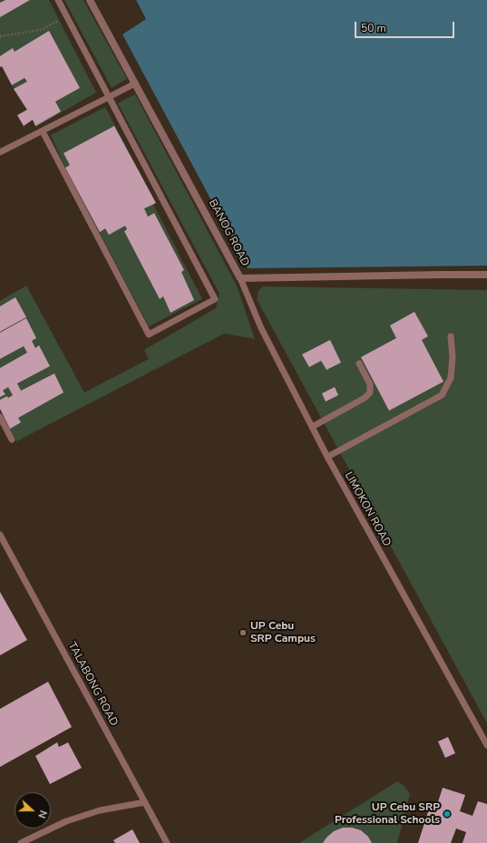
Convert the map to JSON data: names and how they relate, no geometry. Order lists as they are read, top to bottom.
{
  "streets": {
    "street": ["BANOG ROAD"],
    "lane": ["LIMOKON ROAD", "TALABONG ROAD"]
  },
  "crossings": [
    ["BANOG ROAD", "LIMOKON ROAD"]
  ],
  "places": ["UP Cebu SRP Campus", "UP Cebu SRP Professional Schools"],
  "scale_bar": "50 m",
  "north": "right"
}
